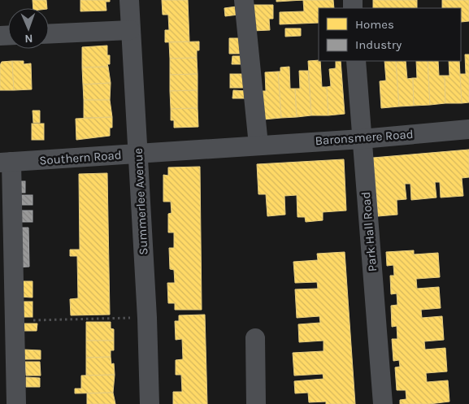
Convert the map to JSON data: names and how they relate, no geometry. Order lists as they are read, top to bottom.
{
  "streets": {
    "street": [
      "Baronsmere Road",
      "Southern Road",
      "Summerlee Avenue",
      "Park Hall Road"
    ]
  },
  "crossings": [
    ["Baronsmere Road", "Southern Road"],
    ["Baronsmere Road", "Park Hall Road"],
    ["Southern Road", "Summerlee Avenue"]
  ],
  "legend": ["Homes", "Industry"],
  "north": "bottom"
}
